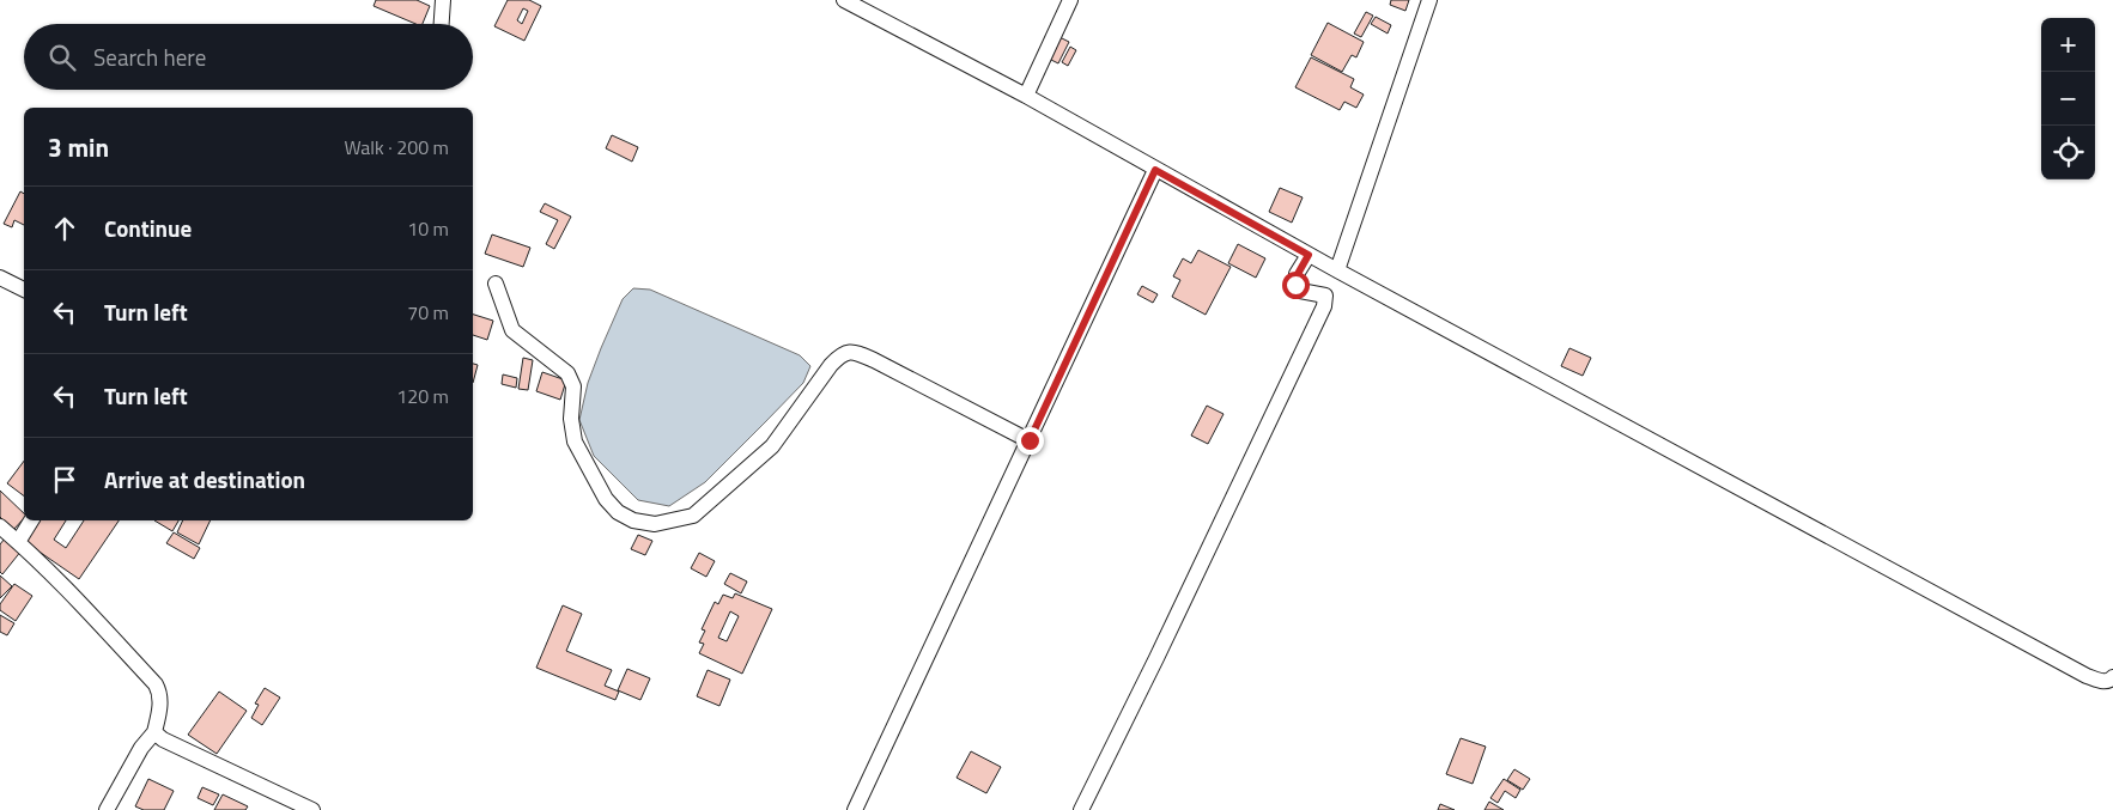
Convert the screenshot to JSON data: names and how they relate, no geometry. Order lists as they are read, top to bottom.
{
  "page": {
    "map_buttons": ["+", "−"],
    "search": "Search here",
    "heading": ["3 min", "Walk · 200 m"],
    "list": [
      ["Continue", "10 m"],
      ["Turn left", "70 m"],
      ["Turn left", "120 m"],
      "Arrive at destination"
    ]
  }
}
